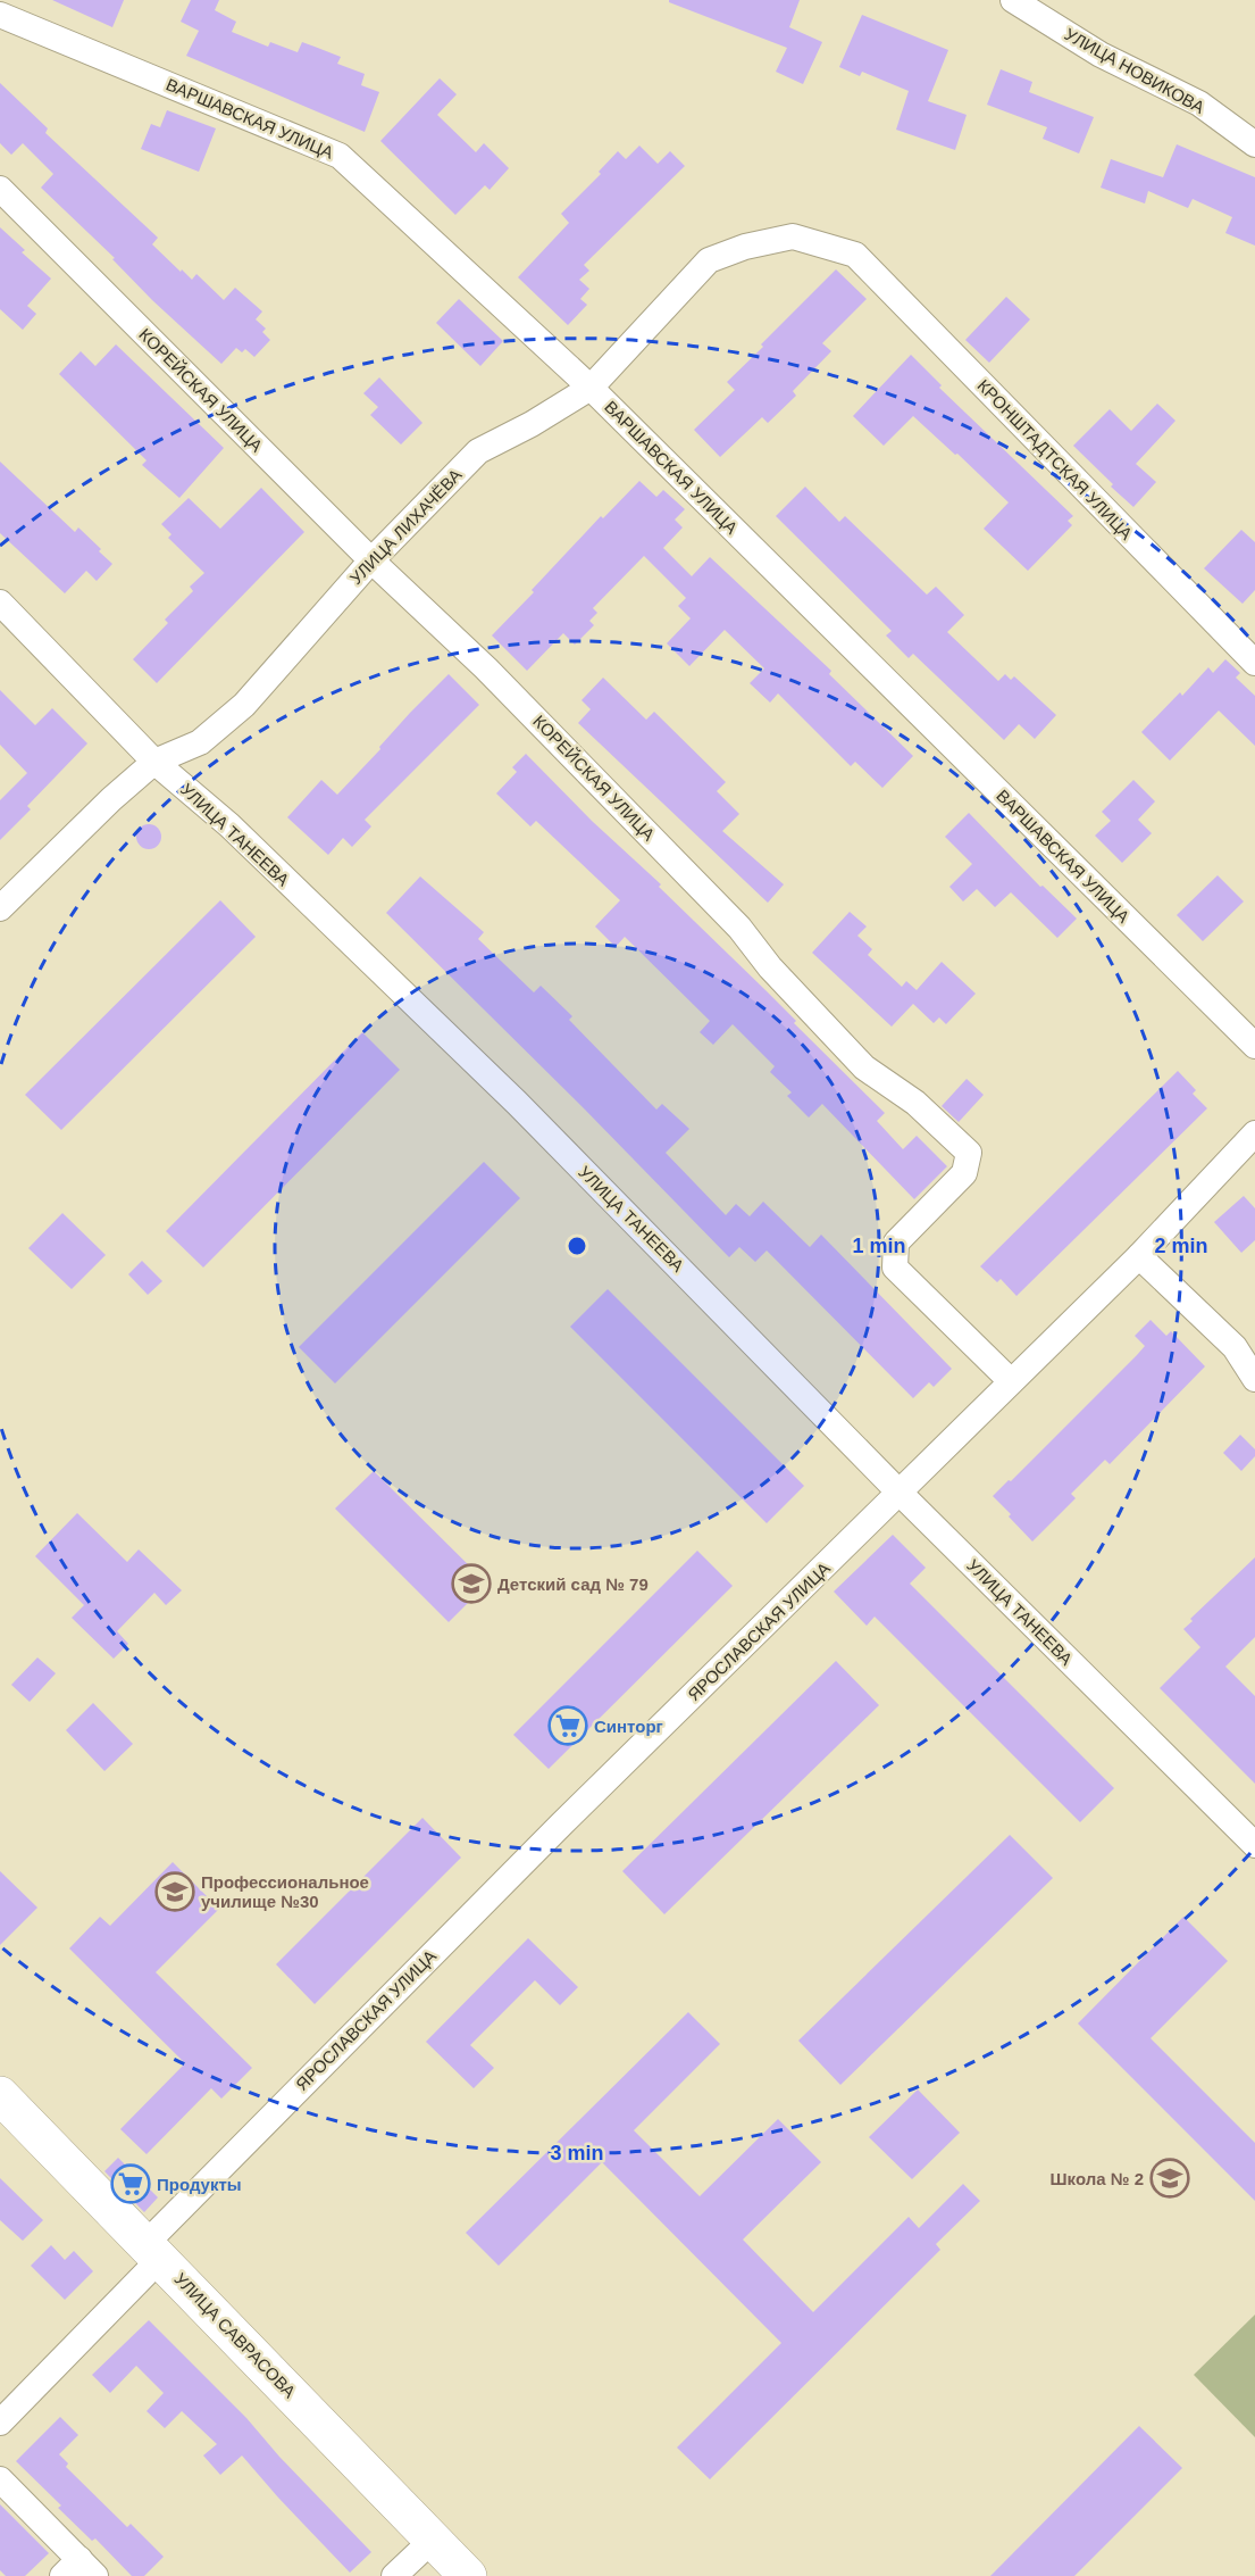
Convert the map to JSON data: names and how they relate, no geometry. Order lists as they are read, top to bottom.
{
  "streets": {
    "street": [
      "УЛИЦА НОВИКОВА",
      "ВАРШАВСКАЯ УЛИЦА",
      "КОРЕЙСКАЯ УЛИЦА",
      "КРОНШТАДТСКАЯ УЛИЦА",
      "УЛИЦА ЛИХАЧЁВА",
      "УЛИЦА ТАНЕЕВА",
      "ЯРОСЛАВСКАЯ УЛИЦА",
      "УЛИЦА САВРАСОВА"
    ]
  },
  "crossings": [
    ["ВАРШАВСКАЯ УЛИЦА", "УЛИЦА ЛИХАЧЁВА"],
    ["КОРЕЙСКАЯ УЛИЦА", "УЛИЦА ЛИХАЧЁВА"],
    ["КОРЕЙСКАЯ УЛИЦА", "ЯРОСЛАВСКАЯ УЛИЦА"],
    ["КРОНШТАДТСКАЯ УЛИЦА", "УЛИЦА ЛИХАЧЁВА"],
    ["УЛИЦА ЛИХАЧЁВА", "УЛИЦА ТАНЕЕВА"],
    ["УЛИЦА ТАНЕЕВА", "ЯРОСЛАВСКАЯ УЛИЦА"],
    ["ЯРОСЛАВСКАЯ УЛИЦА", "УЛИЦА САВРАСОВА"]
  ],
  "places": {
    "school or university": ["Детский сад № 79", "Профессиональное училище №30", "Школа № 2"],
    "supermarket": ["Синторг", "Продукты"]
  },
  "rings": ["1 min", "2 min", "3 min"]
}
